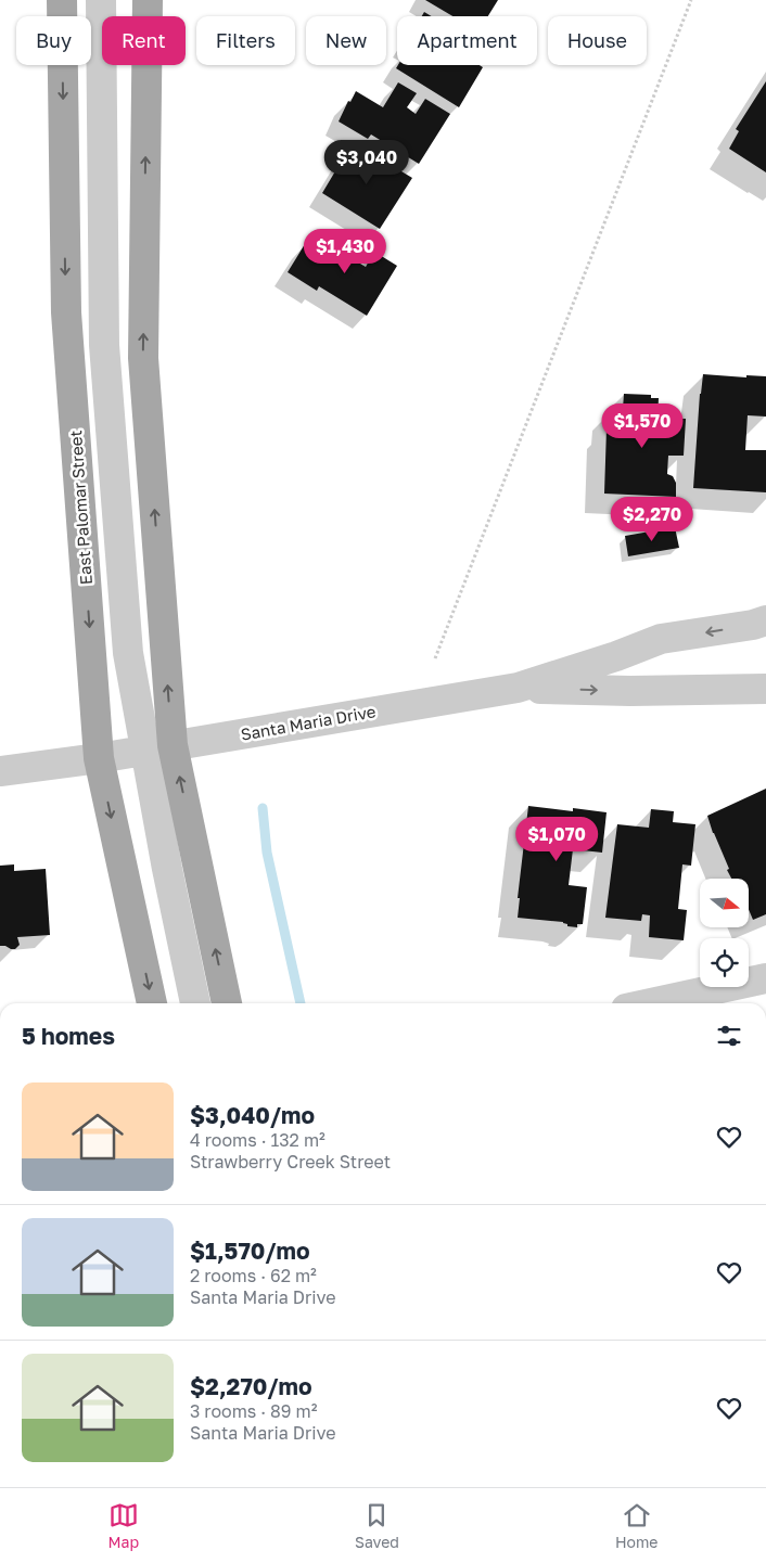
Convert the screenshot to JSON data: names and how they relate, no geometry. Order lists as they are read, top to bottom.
{
  "streets": {
    "main road": ["East Palomar Street"],
    "street": ["Santa Maria Drive"]
  },
  "crossings": [
    ["East Palomar Street", "Santa Maria Drive"]
  ],
  "north": "right",
  "page": {
    "chip": [
      "Buy",
      "Rent",
      "Filters",
      "New",
      "Apartment",
      "House"
    ],
    "price": [
      "$3,040",
      "$1,430",
      "$1,570",
      "$2,270",
      "$1,070"
    ],
    "heading": "5 homes",
    "list": [
      {
        "name": "$3,040/mo",
        "note": "4 rooms · 132 m² · Strawberry Creek Street"
      },
      {
        "name": "$1,570/mo",
        "note": "2 rooms · 62 m² · Santa Maria Drive"
      },
      {
        "name": "$2,270/mo",
        "note": "3 rooms · 89 m² · Santa Maria Drive"
      }
    ],
    "tabs": ["Map", "Saved", "Home"]
  }
}
